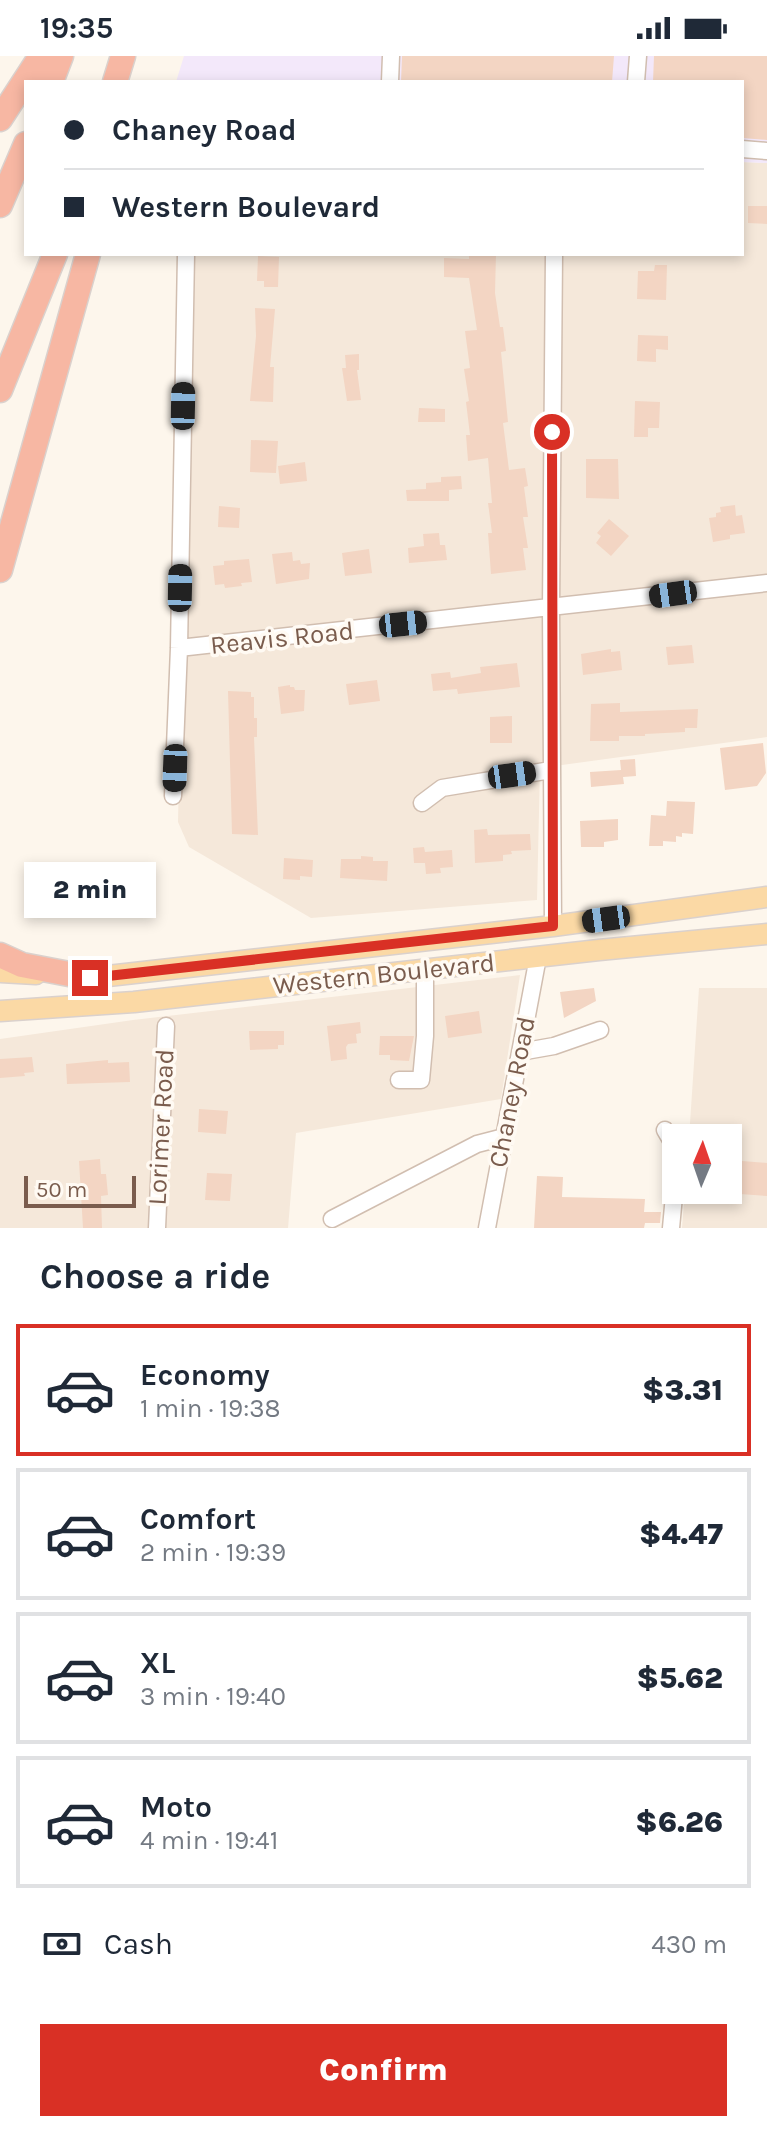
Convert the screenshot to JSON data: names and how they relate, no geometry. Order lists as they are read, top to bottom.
{
  "streets": {
    "main road": ["Western Boulevard"],
    "street": ["Reavis Road", "Chaney Road", "Lorimer Road"]
  },
  "crossings": [
    ["Western Boulevard", "Chaney Road"]
  ],
  "scale_bar": "50 m",
  "north": "top",
  "page": {
    "status": "19:35",
    "banner": ["Chaney Road", "Western Boulevard"],
    "bubble": "2 min",
    "scale": "50 m",
    "heading": "Choose a ride",
    "list": [
      {
        "name": "Economy",
        "note": "1 min · 19:38",
        "value": "$3.31"
      },
      {
        "name": "Comfort",
        "note": "2 min · 19:39",
        "value": "$4.47"
      },
      {
        "name": "XL",
        "note": "3 min · 19:40",
        "value": "$5.62"
      },
      {
        "name": "Moto",
        "note": "4 min · 19:41",
        "value": "$6.26"
      }
    ],
    "pay": ["Cash", "430 m"],
    "buttons": "Confirm"
  }
}
